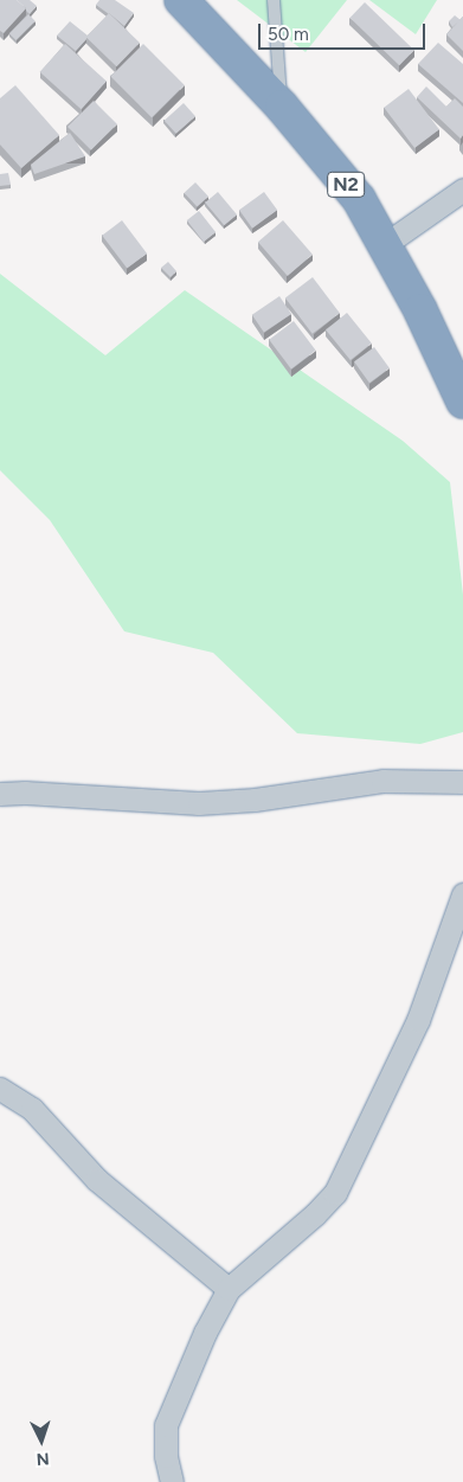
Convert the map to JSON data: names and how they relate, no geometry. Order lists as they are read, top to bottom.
{
  "streets": {
    "highway": ["N2"]
  },
  "scale_bar": "50 m",
  "north": "bottom"
}
